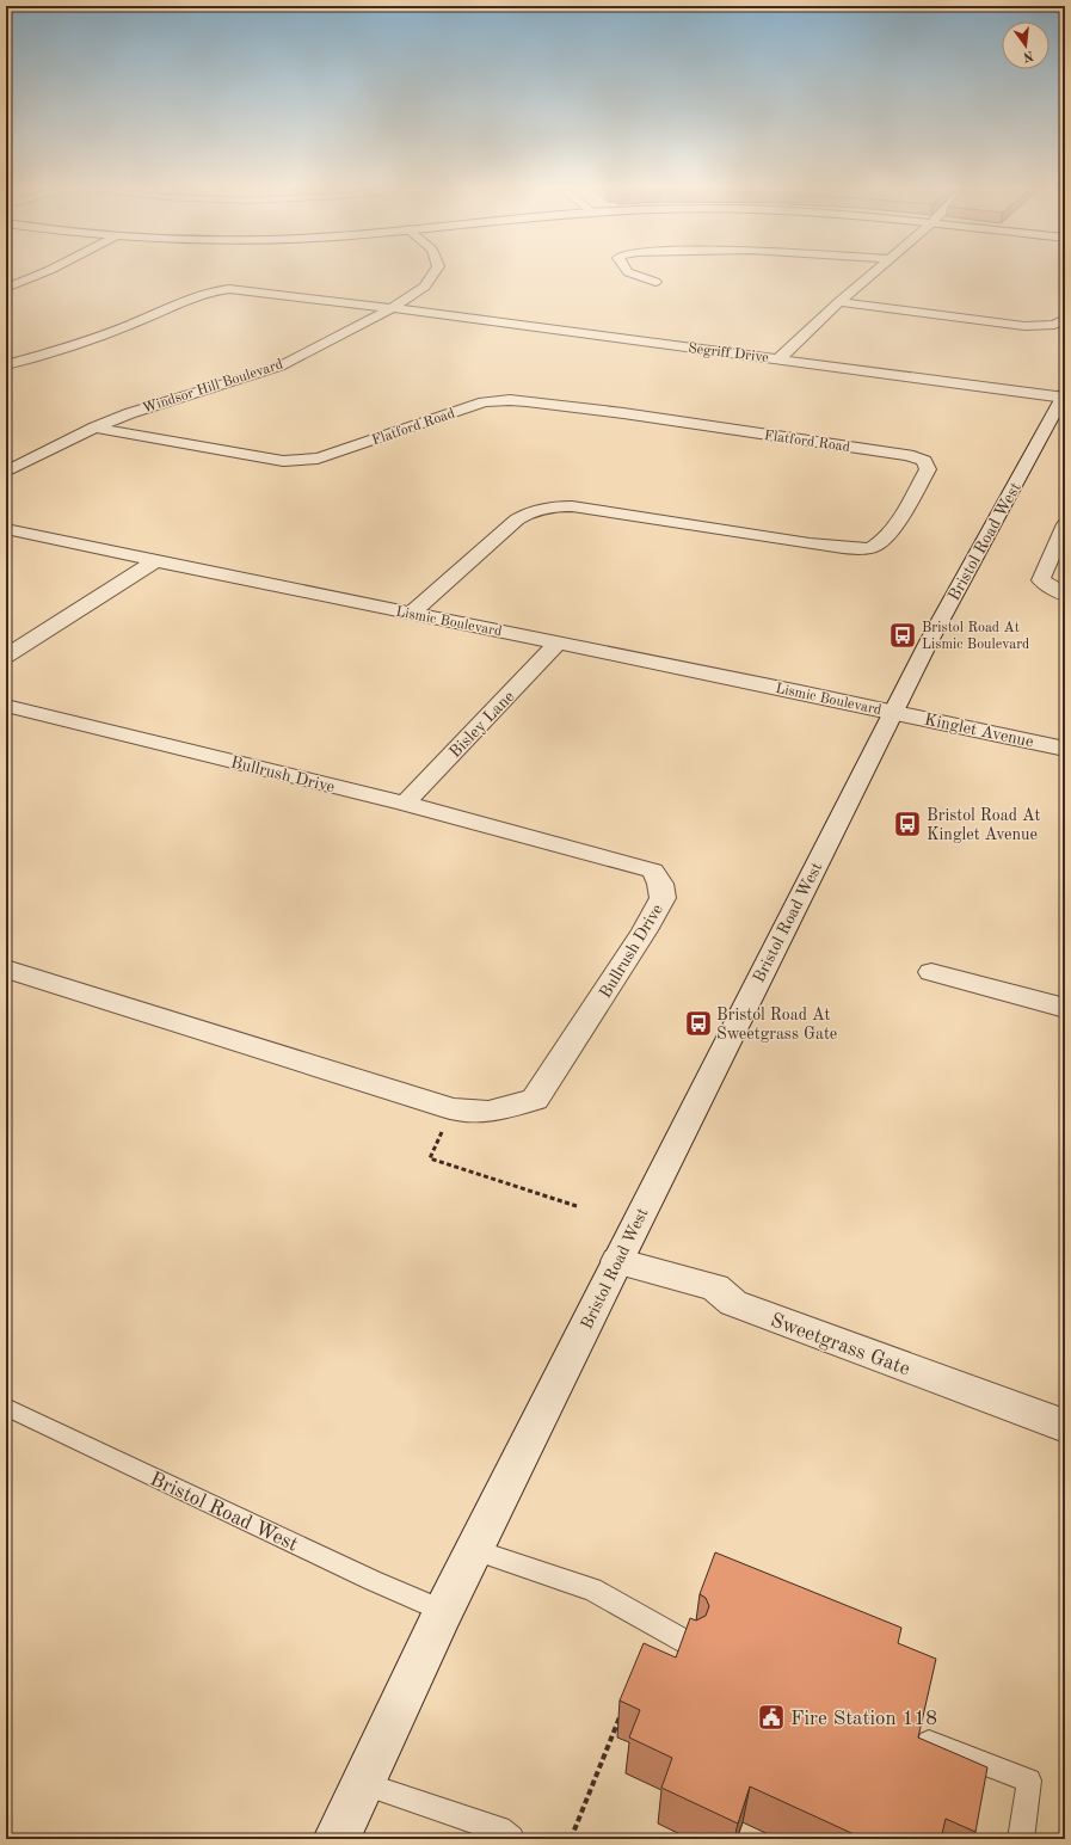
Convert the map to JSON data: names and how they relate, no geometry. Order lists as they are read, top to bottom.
{
  "streets": {
    "street": [
      "Segriff Drive",
      "Windsor Hill Boulevard",
      "Flatford Road",
      "Bristol Road West",
      "Lismic Boulevard",
      "Bisley Lane",
      "Kinglet Avenue",
      "Bullrush Drive",
      "Sweetgrass Gate"
    ]
  },
  "crossings": [
    ["Segriff Drive", "Windsor Hill Boulevard"],
    ["Segriff Drive", "Bristol Road West"],
    ["Windsor Hill Boulevard", "Flatford Road"],
    ["Flatford Road", "Lismic Boulevard"],
    ["Bristol Road West", "Lismic Boulevard"],
    ["Bristol Road West", "Kinglet Avenue"],
    ["Bristol Road West", "Sweetgrass Gate"],
    ["Lismic Boulevard", "Bisley Lane"],
    ["Lismic Boulevard", "Kinglet Avenue"],
    ["Bisley Lane", "Bullrush Drive"]
  ],
  "places": {
    "bus stop": ["Bristol Road At Lismic Boulevard", "Bristol Road At Kinglet Avenue", "Bristol Road At Sweetgrass Gate"],
    "public building": ["Fire Station 118"]
  },
  "north": "bottom"
}
